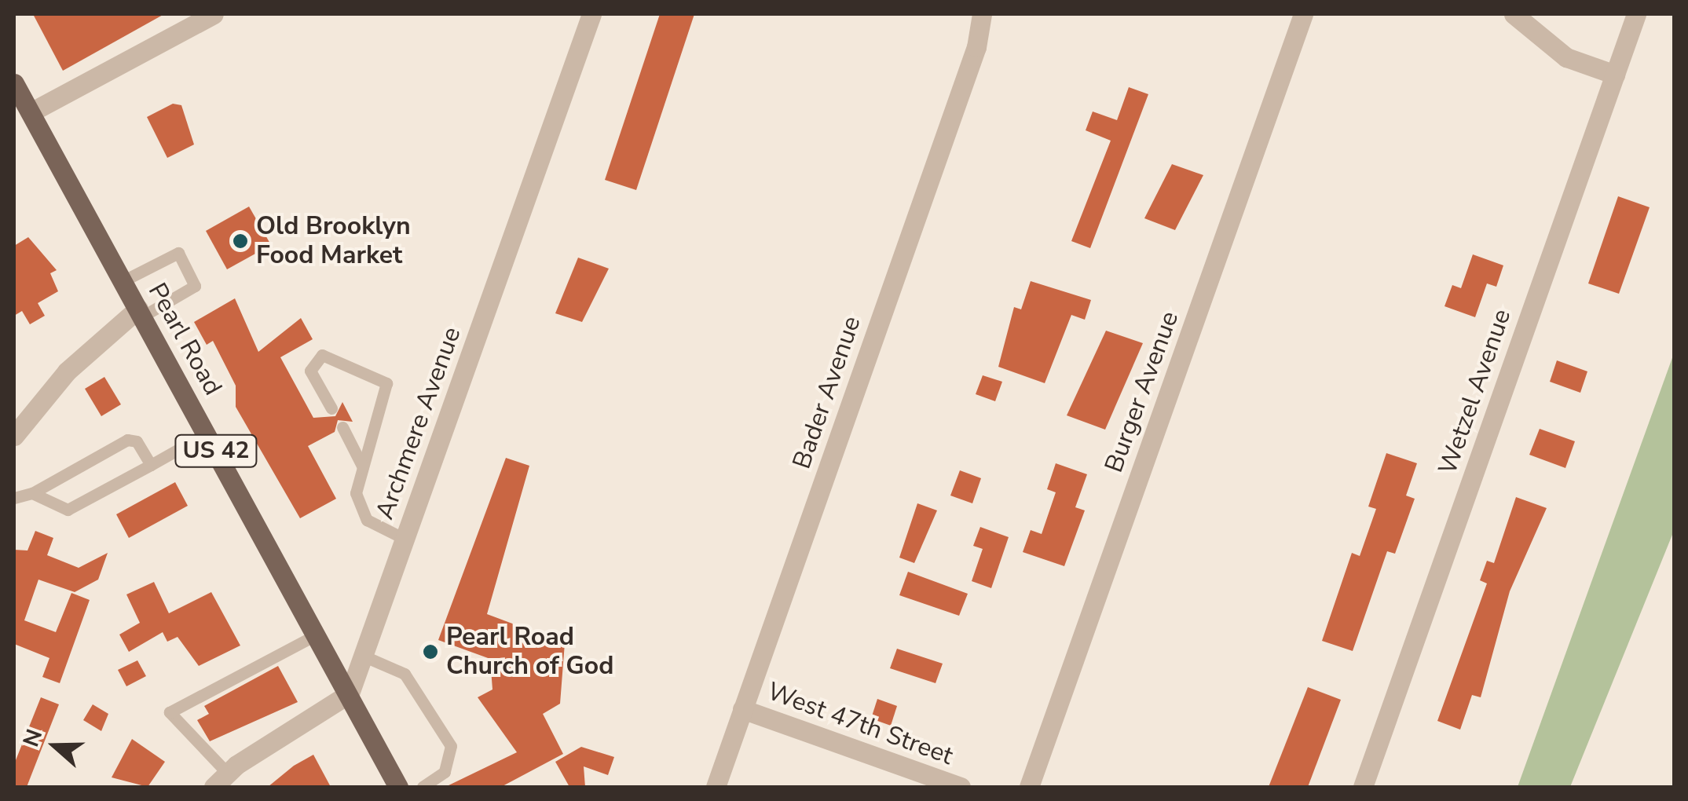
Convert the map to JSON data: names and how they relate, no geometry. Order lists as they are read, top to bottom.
{
  "streets": {
    "main road": ["Pearl Road", "US 42"],
    "street": [
      "Burger Avenue",
      "Wetzel Avenue",
      "Bader Avenue",
      "Archmere Avenue",
      "West 47th Street"
    ]
  },
  "crossings": [
    ["Pearl Road", "Archmere Avenue"],
    ["Bader Avenue", "West 47th Street"]
  ],
  "places": ["Old Brooklyn Food Market", "Pearl Road Church of God"],
  "north": "left"
}
